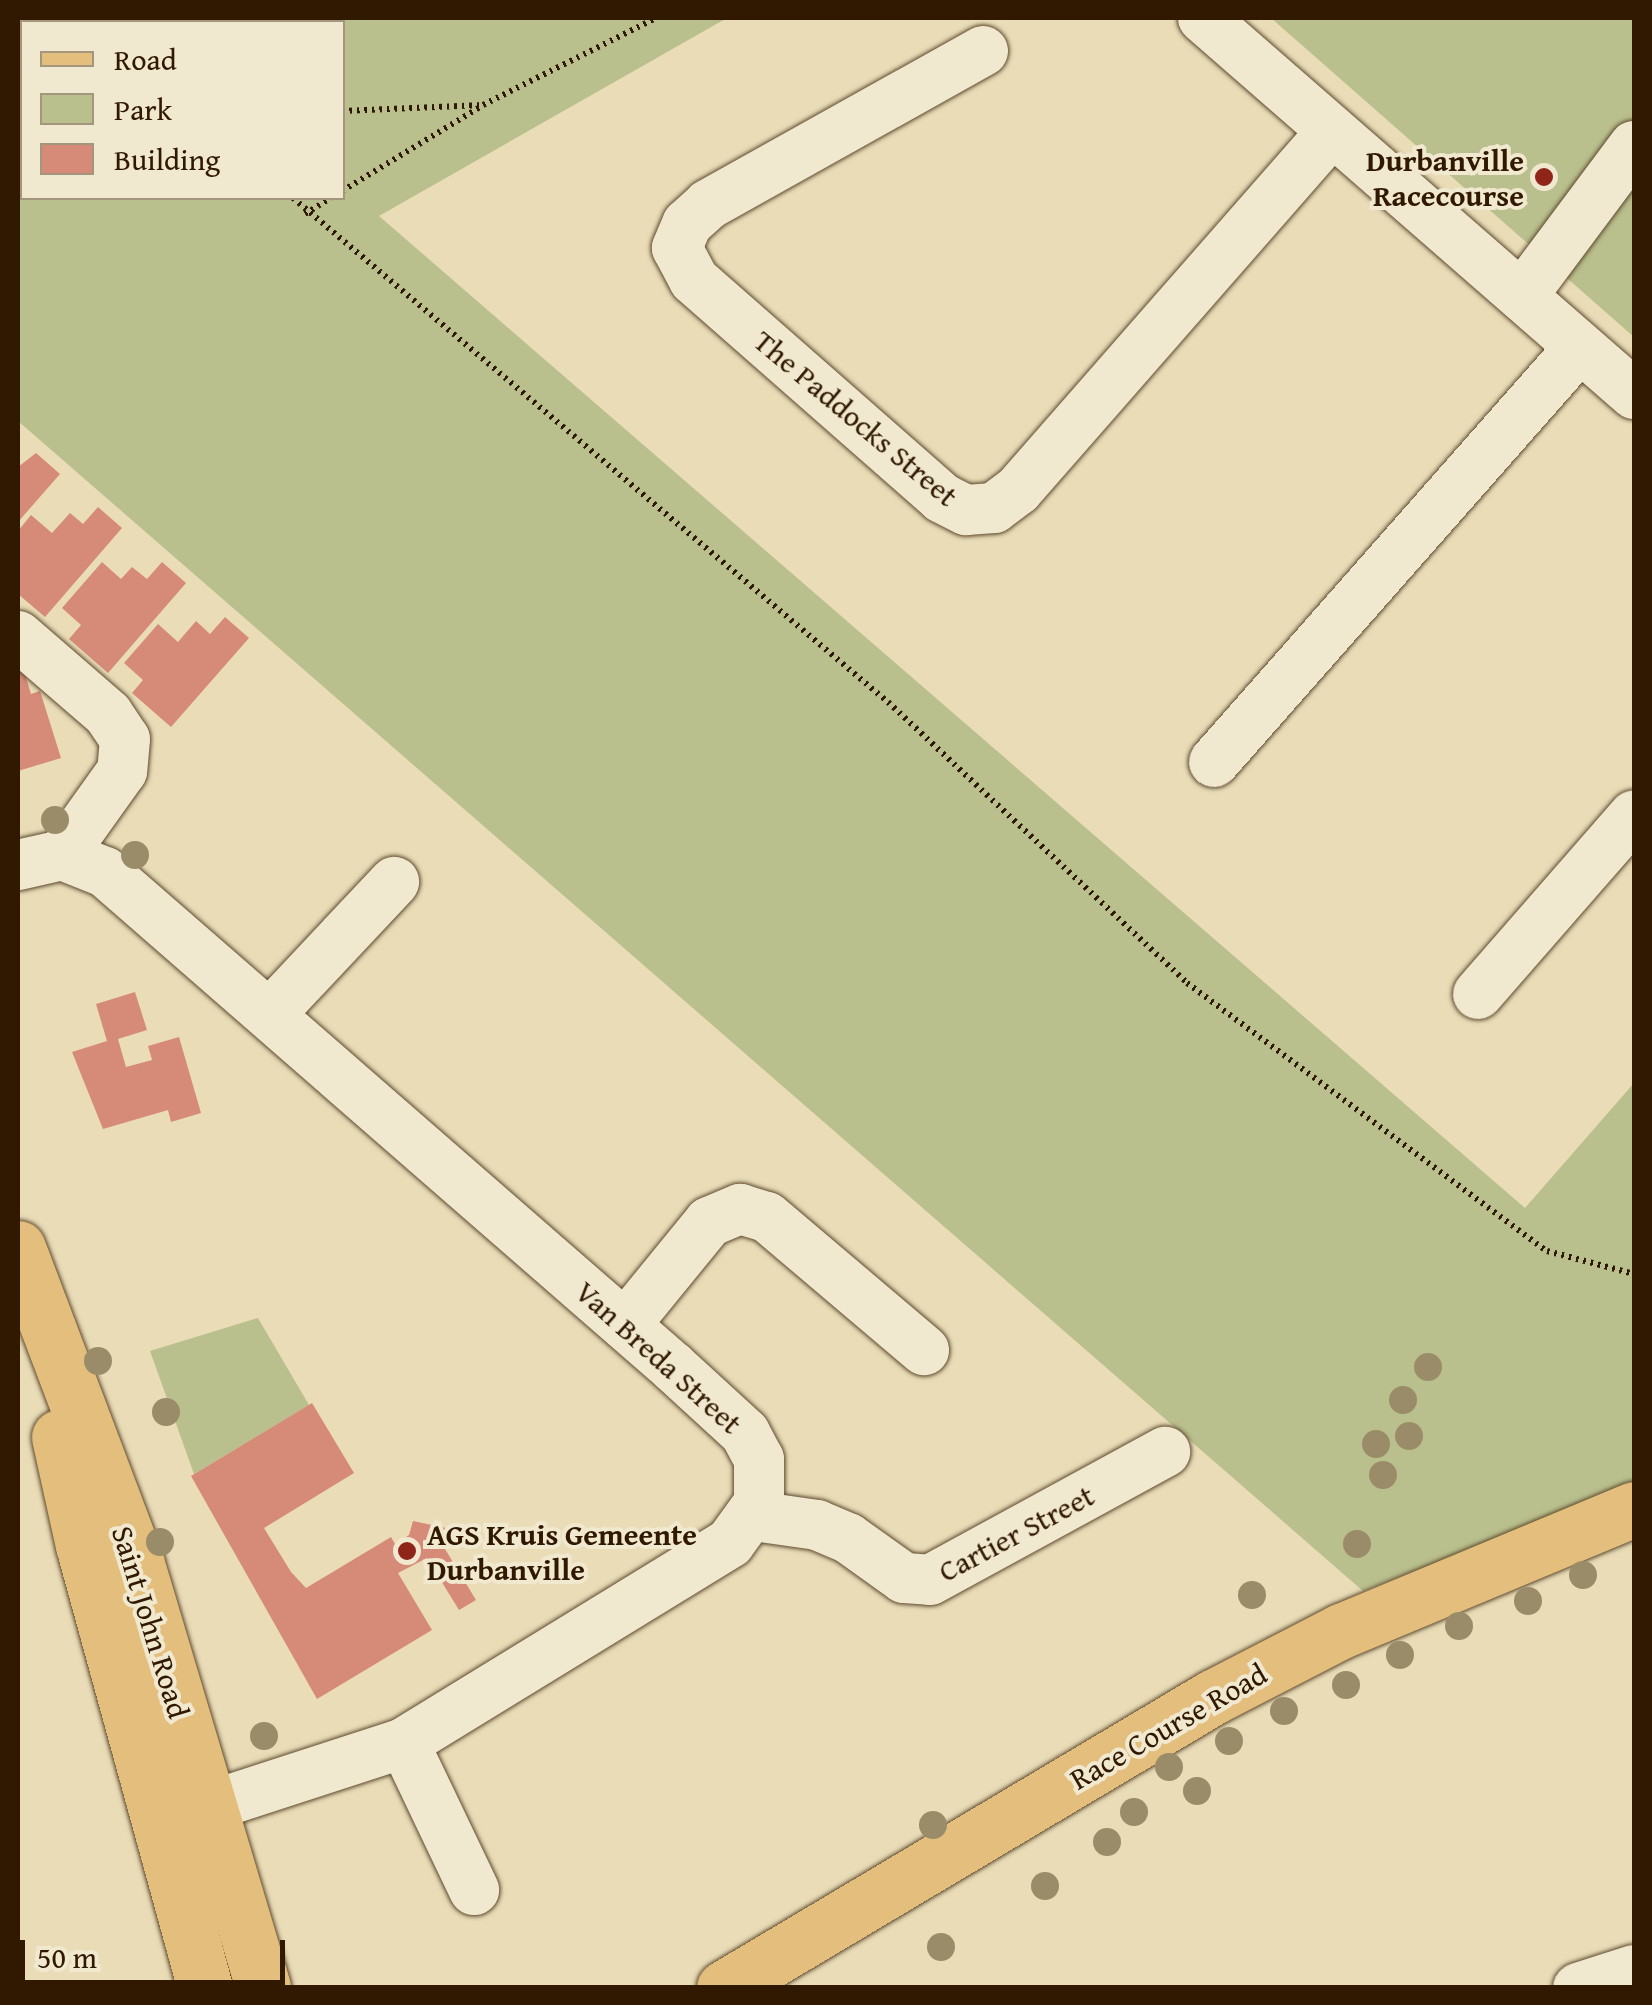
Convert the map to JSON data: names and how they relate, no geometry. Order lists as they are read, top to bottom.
{
  "streets": {
    "main road": ["Saint John Road", "Race Course Road"],
    "street": ["The Paddocks Street", "Van Breda Street", "Cartier Street"]
  },
  "crossings": [
    ["Van Breda Street", "Cartier Street"]
  ],
  "places": ["Durbanville Racecourse", "AGS Kruis Gemeente Durbanville"],
  "legend": ["Road", "Park", "Building"],
  "scale_bar": "50 m"
}
